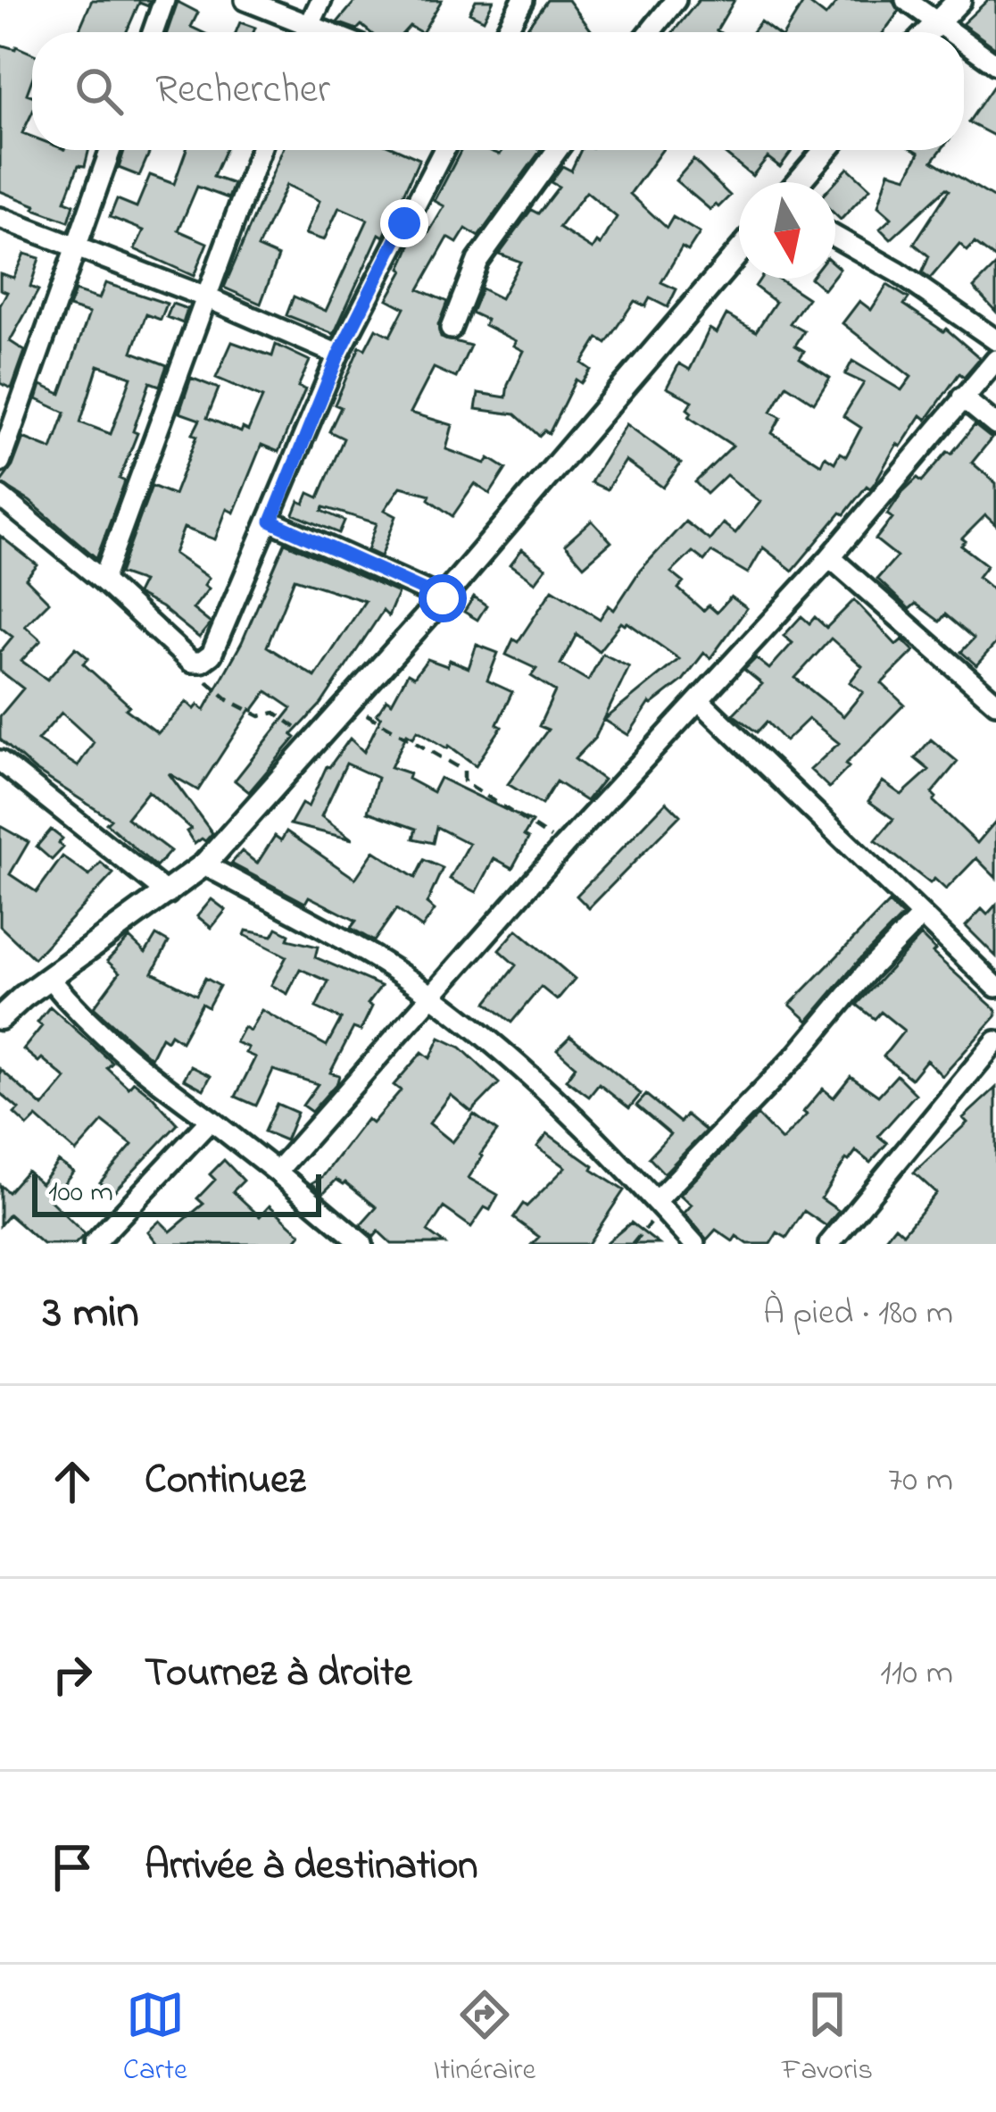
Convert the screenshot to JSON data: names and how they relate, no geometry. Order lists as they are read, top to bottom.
{
  "scale_bar": "100 m",
  "north": "bottom",
  "page": {
    "search": "Rechercher",
    "scale": "100 m",
    "heading": ["3 min", "À pied · 180 m"],
    "list": [
      ["Continuez", "70 m"],
      ["Tournez à droite", "110 m"],
      "Arrivée à destination"
    ],
    "nav": ["Carte", "Itinéraire", "Favoris"]
  }
}
